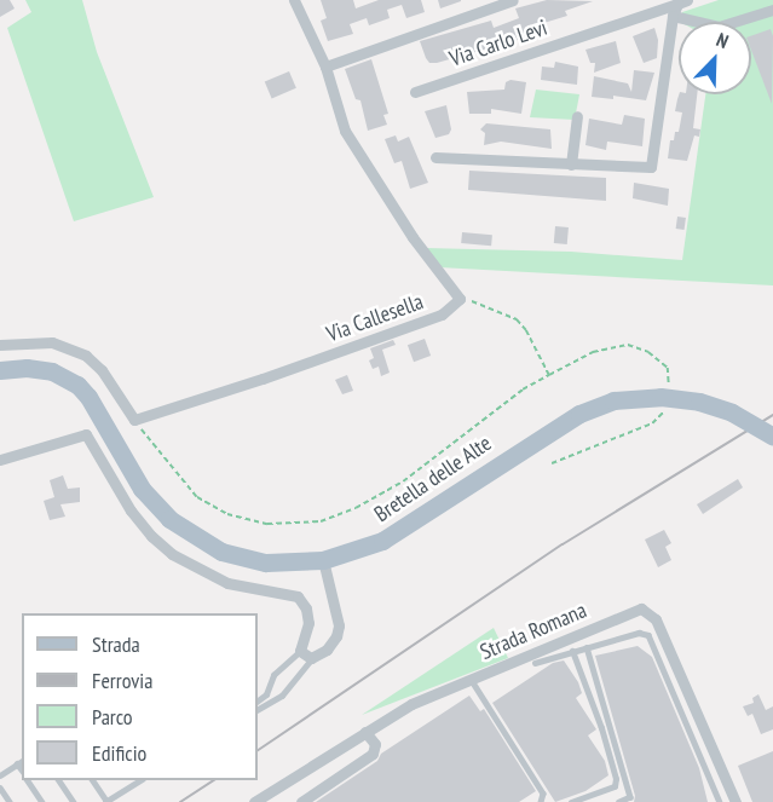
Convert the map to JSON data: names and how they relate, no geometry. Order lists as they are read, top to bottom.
{
  "streets": {
    "main road": ["Bretella delle Alte"],
    "street": ["Via Carlo Levi", "Via Callesella", "Strada Romana"]
  },
  "legend": [
    "Strada",
    "Ferrovia",
    "Parco",
    "Edificio"
  ],
  "north": "top right"
}
